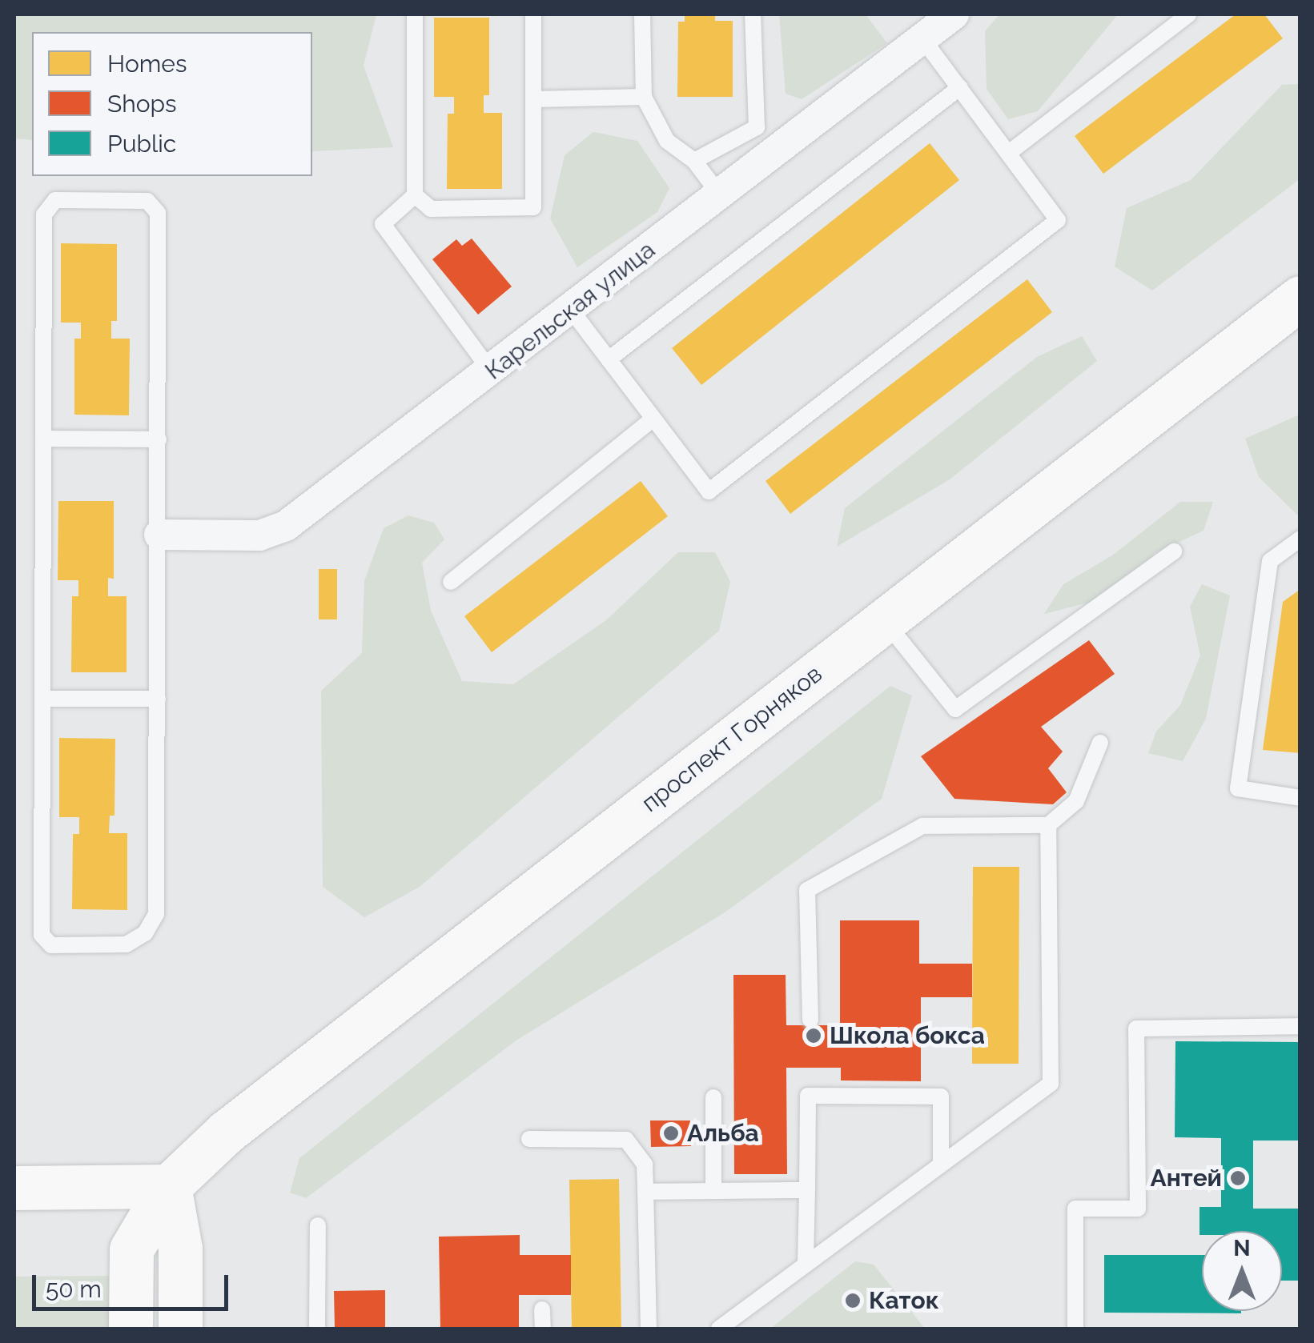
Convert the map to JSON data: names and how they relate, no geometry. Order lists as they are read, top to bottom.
{
  "streets": {
    "main road": ["проспект Горняков"],
    "street": ["Карельская улица"]
  },
  "places": [
    "Школа бокса",
    "Альба",
    "Антей",
    "Каток"
  ],
  "legend": ["Homes", "Shops", "Public"],
  "scale_bar": "50 m",
  "north": "top"
}
